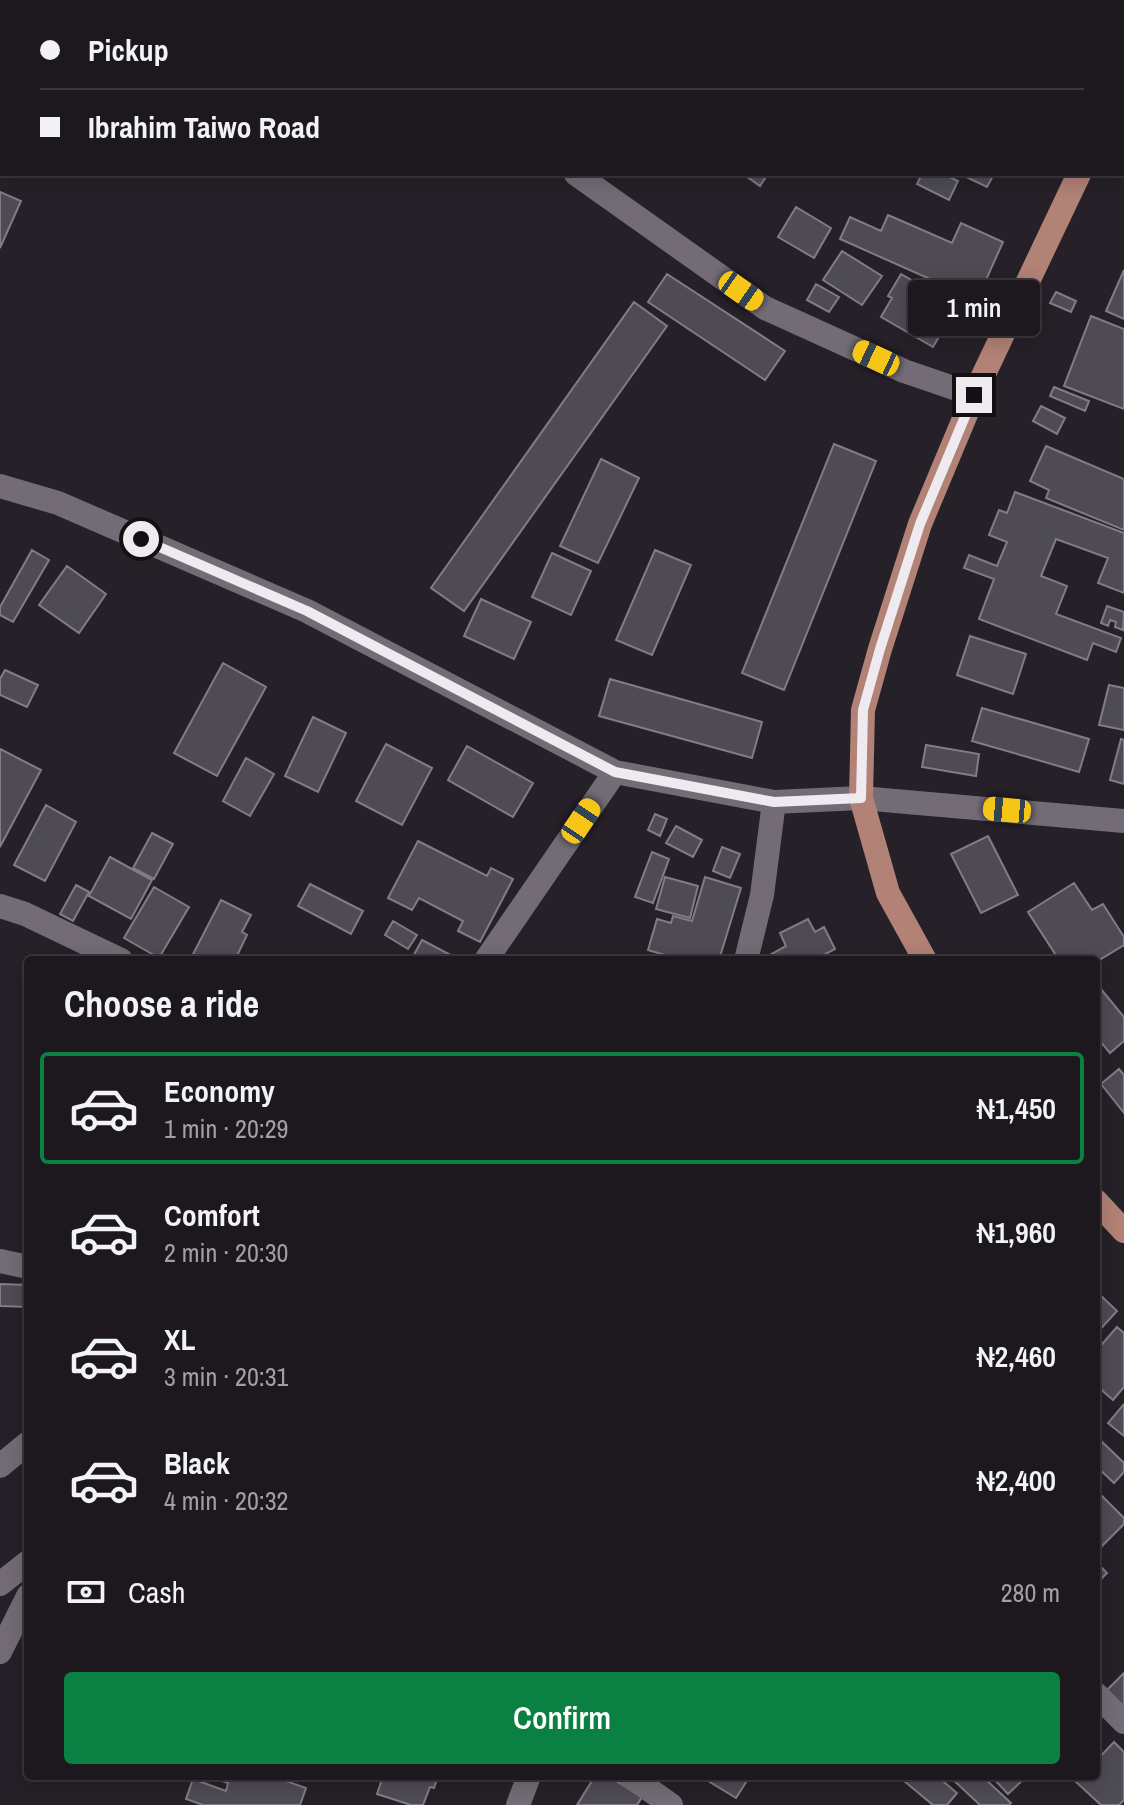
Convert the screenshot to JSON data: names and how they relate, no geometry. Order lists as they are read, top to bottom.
{
  "page": {
    "banner": ["Pickup", "Ibrahim Taiwo Road"],
    "bubble": "1 min",
    "heading": "Choose a ride",
    "list": [
      {
        "name": "Economy",
        "note": "1 min · 20:29",
        "value": "₦1,450"
      },
      {
        "name": "Comfort",
        "note": "2 min · 20:30",
        "value": "₦1,960"
      },
      {
        "name": "XL",
        "note": "3 min · 20:31",
        "value": "₦2,460"
      },
      {
        "name": "Black",
        "note": "4 min · 20:32",
        "value": "₦2,400"
      }
    ],
    "pay": ["Cash", "280 m"],
    "buttons": "Confirm"
  }
}
